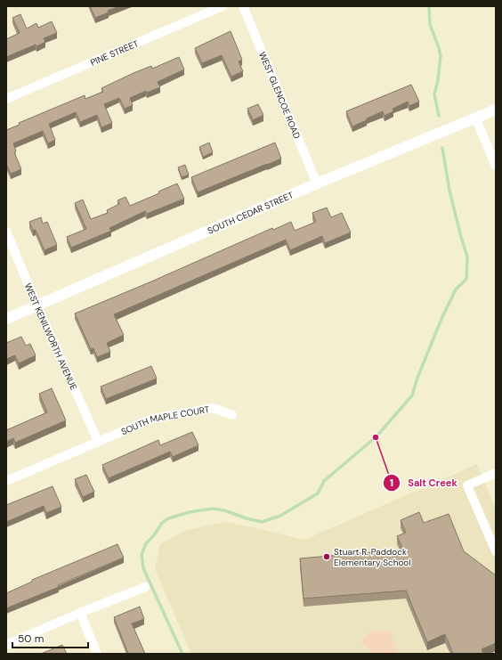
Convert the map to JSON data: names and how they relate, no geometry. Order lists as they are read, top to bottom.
{
  "streets": {
    "street": [
      "PINE STREET",
      "WEST GLENCOE ROAD",
      "SOUTH CEDAR STREET",
      "WEST KENILWORTH AVENUE",
      "SOUTH MAPLE COURT"
    ]
  },
  "crossings": [
    ["WEST GLENCOE ROAD", "SOUTH CEDAR STREET"],
    ["SOUTH CEDAR STREET", "WEST KENILWORTH AVENUE"],
    ["WEST KENILWORTH AVENUE", "SOUTH MAPLE COURT"]
  ],
  "places": ["Salt Creek", "Stuart R. Paddock Elementary School"],
  "scale_bar": "50 m"
}
